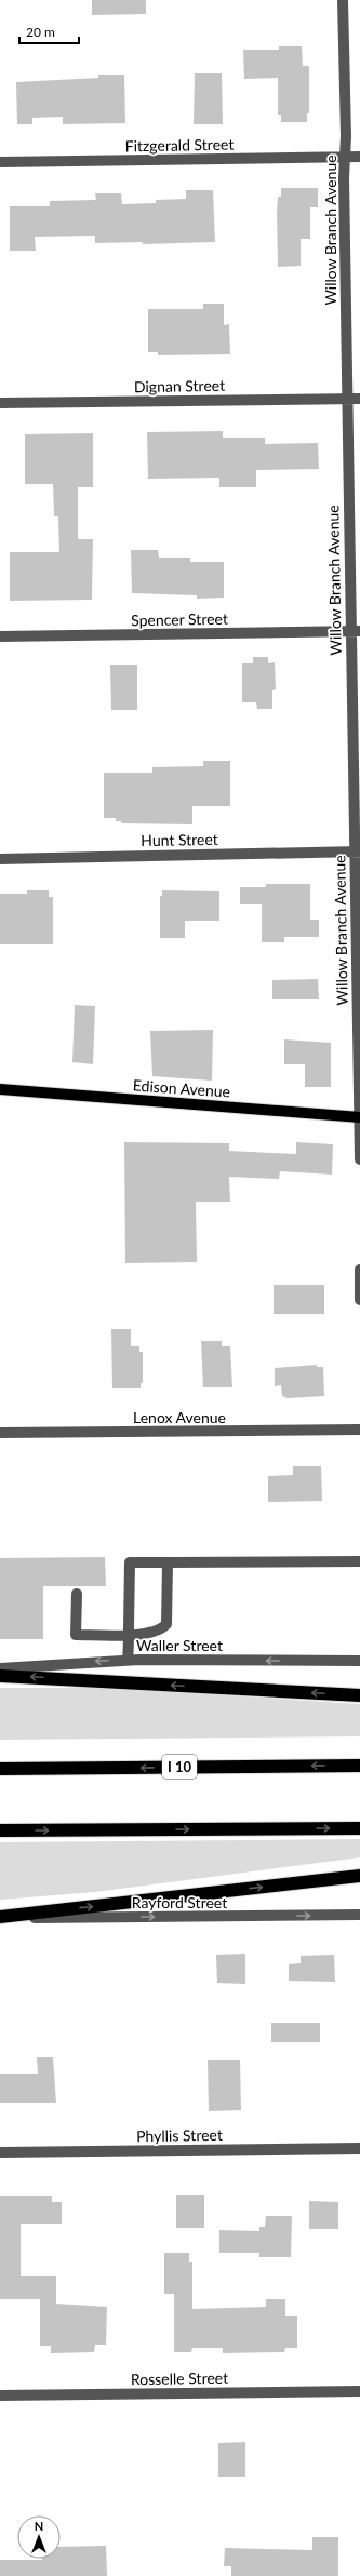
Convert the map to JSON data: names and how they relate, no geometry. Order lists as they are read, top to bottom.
{
  "streets": {
    "highway": ["I 10"],
    "main road": ["Edison Avenue"],
    "street": [
      "Fitzgerald Street",
      "Willow Branch Avenue",
      "Dignan Street",
      "Spencer Street",
      "Hunt Street",
      "Lenox Avenue",
      "Waller Street",
      "Rayford Street",
      "Phyllis Street",
      "Rosselle Street"
    ]
  },
  "crossings": [
    ["Fitzgerald Street", "Willow Branch Avenue"],
    ["Willow Branch Avenue", "Dignan Street"],
    ["Willow Branch Avenue", "Spencer Street"],
    ["Willow Branch Avenue", "Hunt Street"],
    ["Willow Branch Avenue", "Edison Avenue"]
  ],
  "one_way": ["Waller Street", "Rayford Street"],
  "scale_bar": "20 m",
  "north": "top"
}
